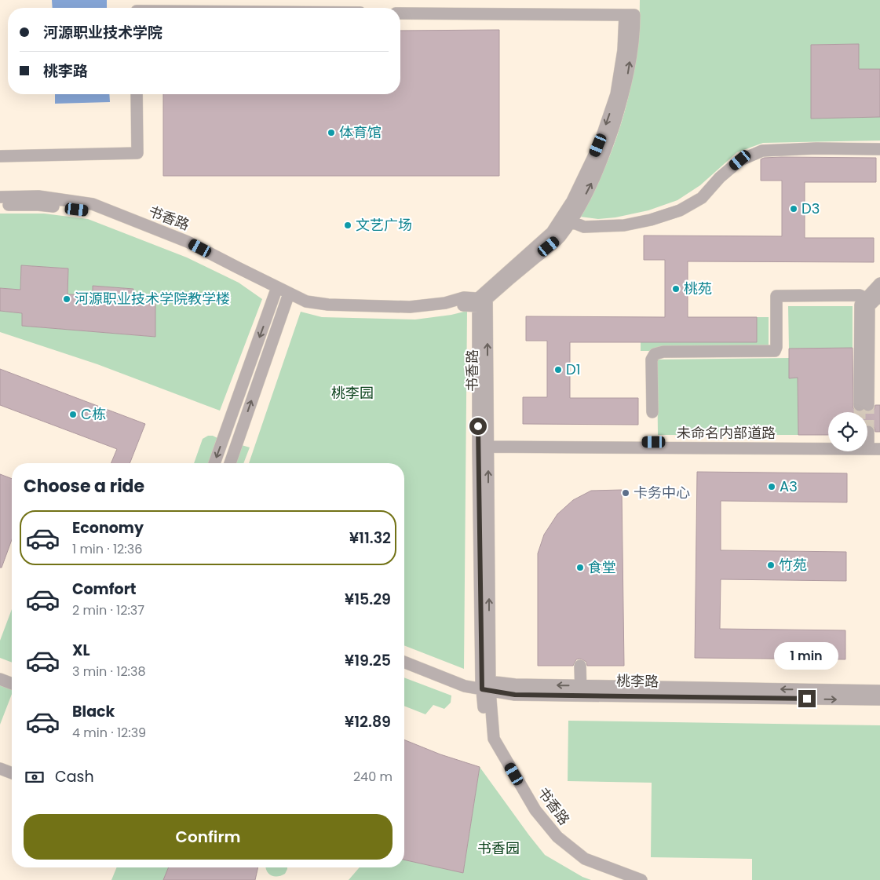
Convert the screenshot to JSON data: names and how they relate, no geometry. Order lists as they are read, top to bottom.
{
  "streets": {
    "street": ["书香路", "未命名内部道路", "桃李路"]
  },
  "crossings": [
    ["书香路", "未命名内部道路"],
    ["书香路", "桃李路"]
  ],
  "parks": ["桃李园", "书香园"],
  "places": [
    "体育馆",
    "D3",
    "文艺广场",
    "桃苑",
    "河源职业技术学院教学楼",
    "D1",
    "C栋",
    "A3",
    "卡务中心",
    "竹苑",
    "食堂"
  ],
  "page": {
    "banner": ["河源职业技术学院", "桃李路"],
    "heading": "Choose a ride",
    "list": [
      {
        "name": "Economy",
        "note": "1 min · 12:36",
        "value": "¥11.32"
      },
      {
        "name": "Comfort",
        "note": "2 min · 12:37",
        "value": "¥15.29"
      },
      {
        "name": "XL",
        "note": "3 min · 12:38",
        "value": "¥19.25"
      },
      {
        "name": "Black",
        "note": "4 min · 12:39",
        "value": "¥12.89"
      }
    ],
    "bubble": "1 min",
    "pay": ["Cash", "240 m"],
    "buttons": "Confirm"
  }
}
